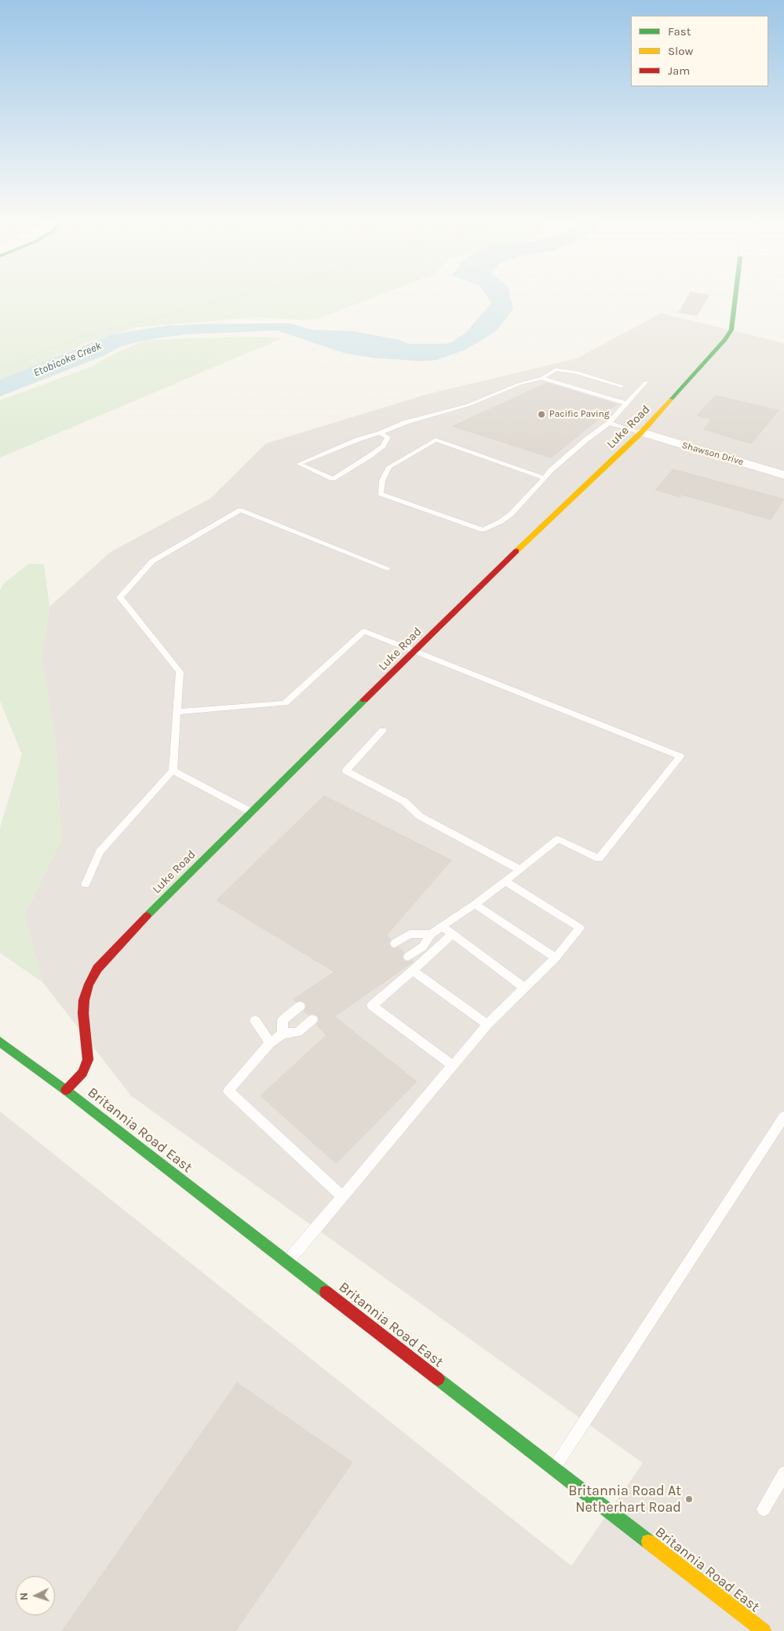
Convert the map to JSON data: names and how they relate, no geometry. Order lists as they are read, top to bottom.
{
  "streets": {
    "street": ["Luke Road", "Shawson Drive", "Britannia Road East"]
  },
  "crossings": [
    ["Luke Road", "Shawson Drive"],
    ["Luke Road", "Britannia Road East"]
  ],
  "water": ["Etobicoke Creek"],
  "places": ["Pacific Paving", "Britannia Road At Netherhart Road"],
  "legend": ["Fast", "Slow", "Jam"],
  "north": "left"
}
